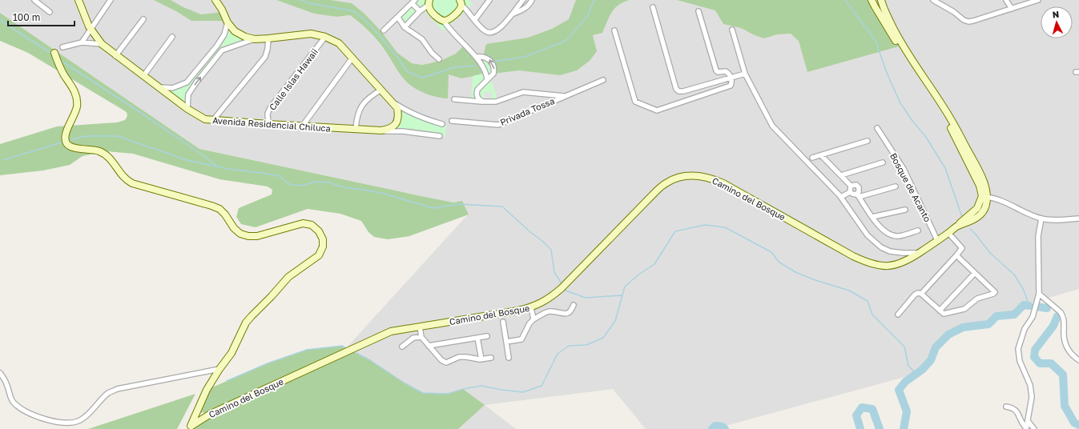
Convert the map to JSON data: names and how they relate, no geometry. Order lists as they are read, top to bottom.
{
  "streets": {
    "street": [
      "Calle Islas Hawaii",
      "Privada Tossa",
      "Avenida Residencial Chiluca",
      "Bosque de Acanto",
      "Camino del Bosque"
    ]
  },
  "crossings": [
    ["Calle Islas Hawaii", "Avenida Residencial Chiluca"],
    ["Bosque de Acanto", "Camino del Bosque"]
  ],
  "scale_bar": "100 m",
  "north": "top"
}
